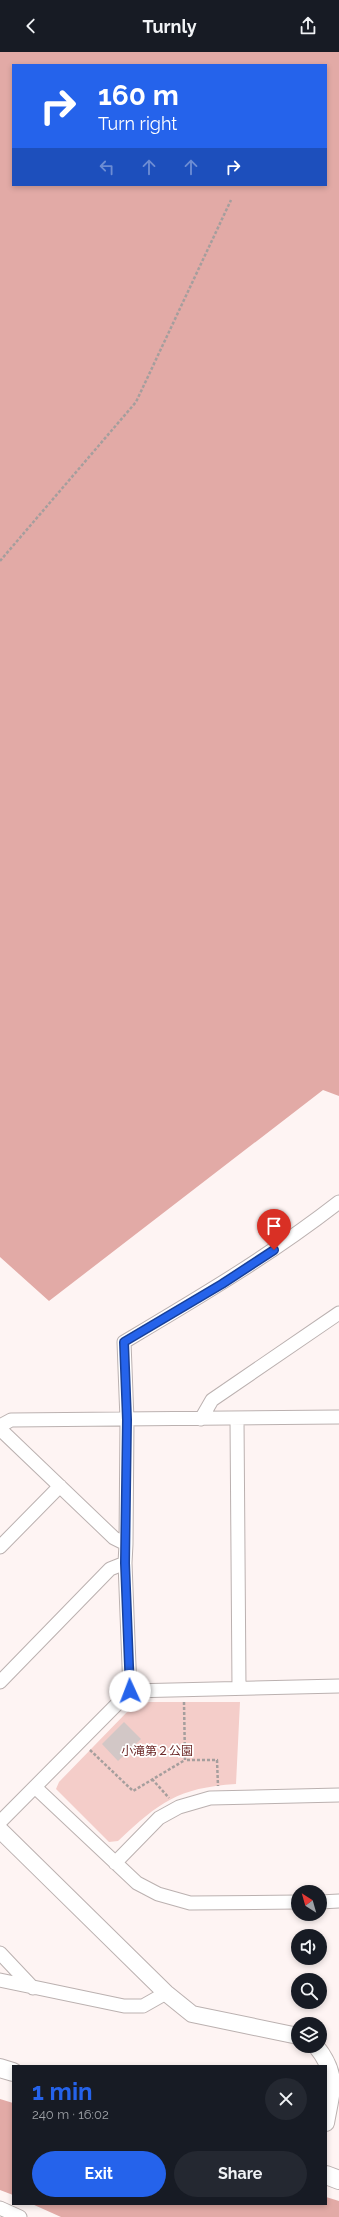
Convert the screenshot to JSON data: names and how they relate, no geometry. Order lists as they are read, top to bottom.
{
  "parks": ["小滝第２公園"],
  "north": "top left",
  "page": {
    "header": "Turnly",
    "turn": ["160 m", "Turn right"],
    "heading": ["1 min", "240 m · 16:02"],
    "buttons": ["Exit", "Share"]
  }
}
